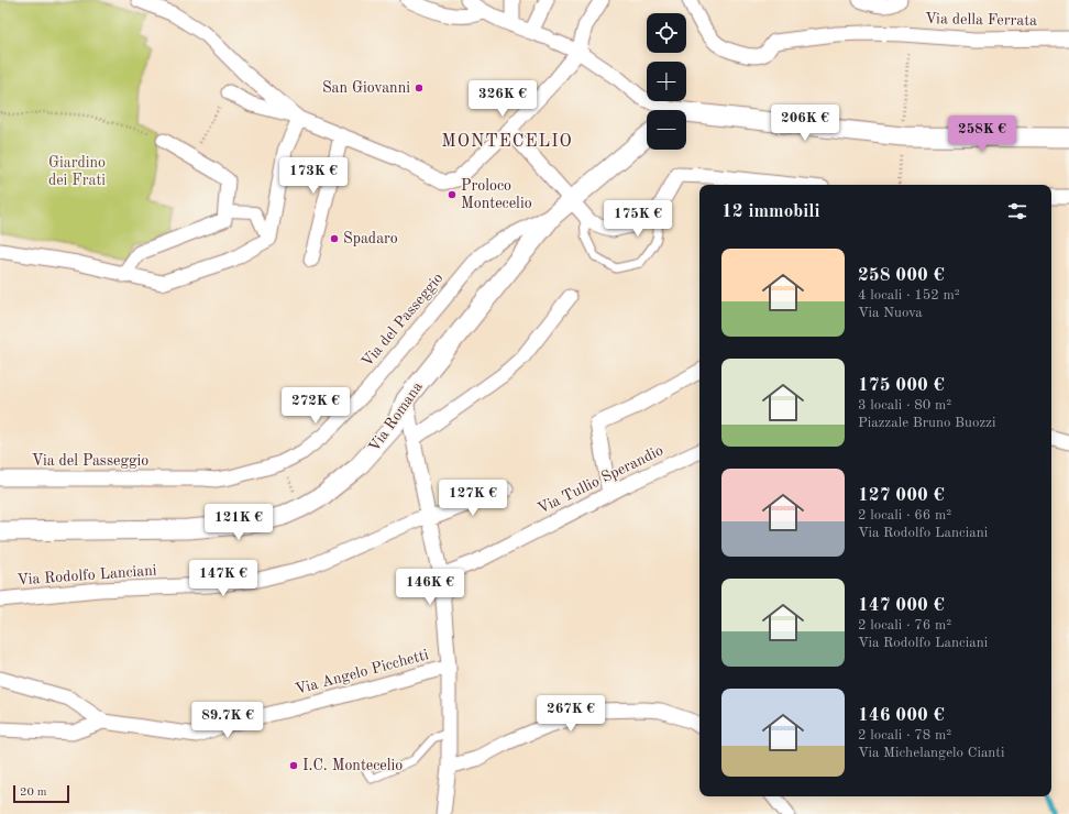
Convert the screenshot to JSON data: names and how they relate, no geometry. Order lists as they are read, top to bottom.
{
  "streets": {
    "street": [
      "Via della Ferrata",
      "Via del Passeggio",
      "Via Romana",
      "Via Tullio Sperandio",
      "Via Rodolfo Lanciani",
      "Via Angelo Picchetti"
    ]
  },
  "crossings": [
    ["Via del Passeggio", "Via Romana"]
  ],
  "districts": ["MONTECELIO"],
  "parks": ["Giardino dei Frati"],
  "places": [
    "San Giovanni",
    "Proloco Montecelio",
    "Spadaro",
    "I.C. Montecelio"
  ],
  "scale_bar": "20 m",
  "page": {
    "map_buttons": ["+", "−"],
    "price": [
      "326K €",
      "206K €",
      "258K €",
      "173K €",
      "175K €",
      "272K €",
      "127K €",
      "121K €",
      "147K €",
      "146K €",
      "267K €",
      "89.7K €"
    ],
    "heading": "12 immobili",
    "list": [
      {
        "name": "258 000 €",
        "note": "4 locali · 152 m² · Via Nuova"
      },
      {
        "name": "175 000 €",
        "note": "3 locali · 80 m² · Piazzale Bruno Buozzi"
      },
      {
        "name": "127 000 €",
        "note": "2 locali · 66 m² · Via Rodolfo Lanciani"
      },
      {
        "name": "147 000 €",
        "note": "2 locali · 76 m² · Via Rodolfo Lanciani"
      },
      {
        "name": "146 000 €",
        "note": "2 locali · 78 m² · Via Michelangelo Cianti"
      }
    ],
    "scale": "20 m"
  }
}
